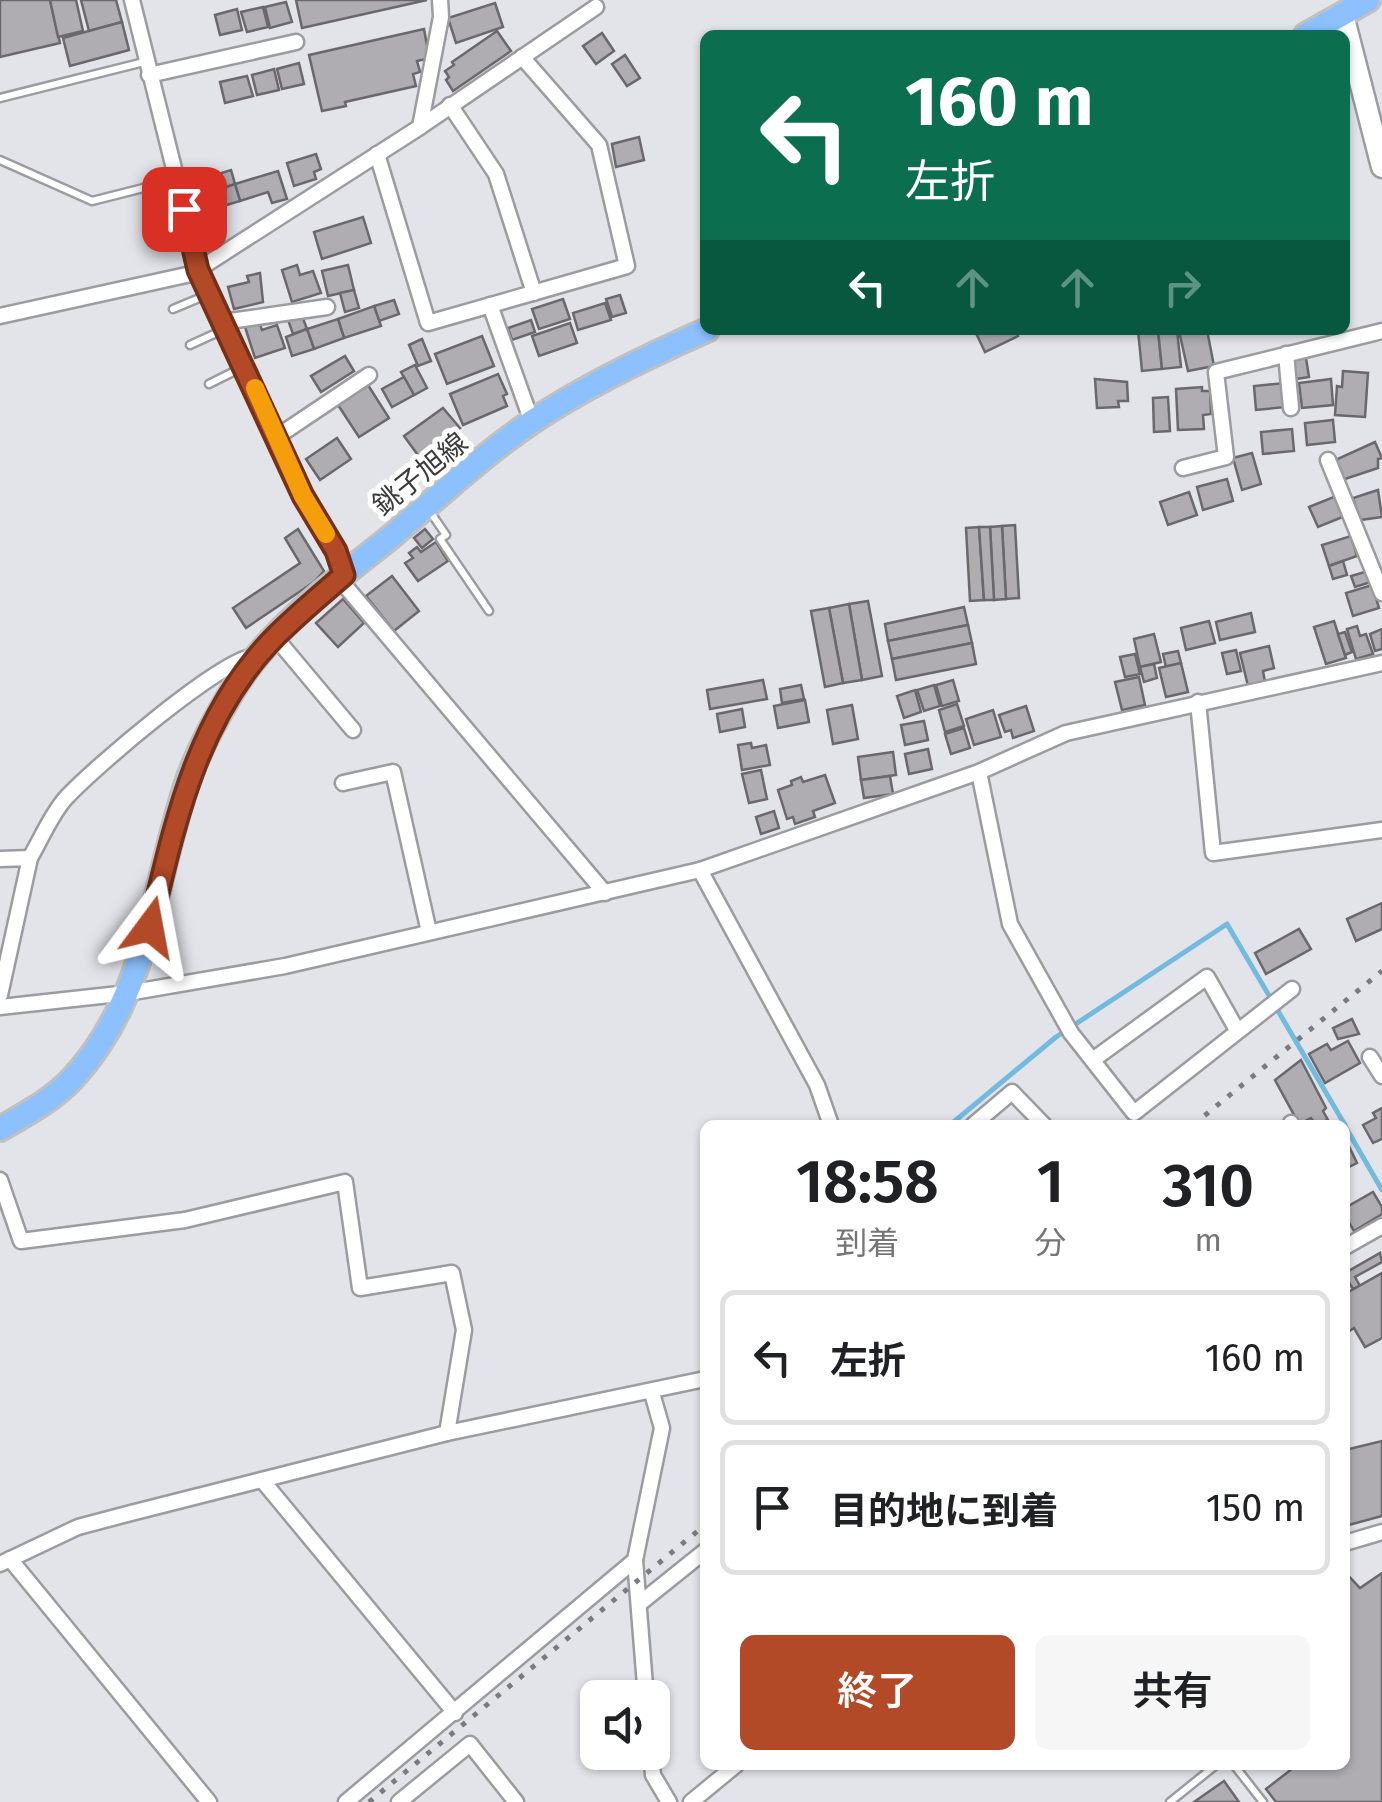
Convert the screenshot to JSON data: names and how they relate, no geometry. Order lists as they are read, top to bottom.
{
  "streets": {
    "main road": ["銚子旭線"]
  },
  "page": {
    "turn": ["160 m", "左折"],
    "eta": [
      "18:58",
      "到着",
      "1",
      "分",
      "310",
      "m"
    ],
    "list": [
      {
        "name": "左折",
        "value": "160 m"
      },
      {
        "name": "目的地に到着",
        "value": "150 m"
      }
    ],
    "buttons": ["終了", "共有"]
  }
}
